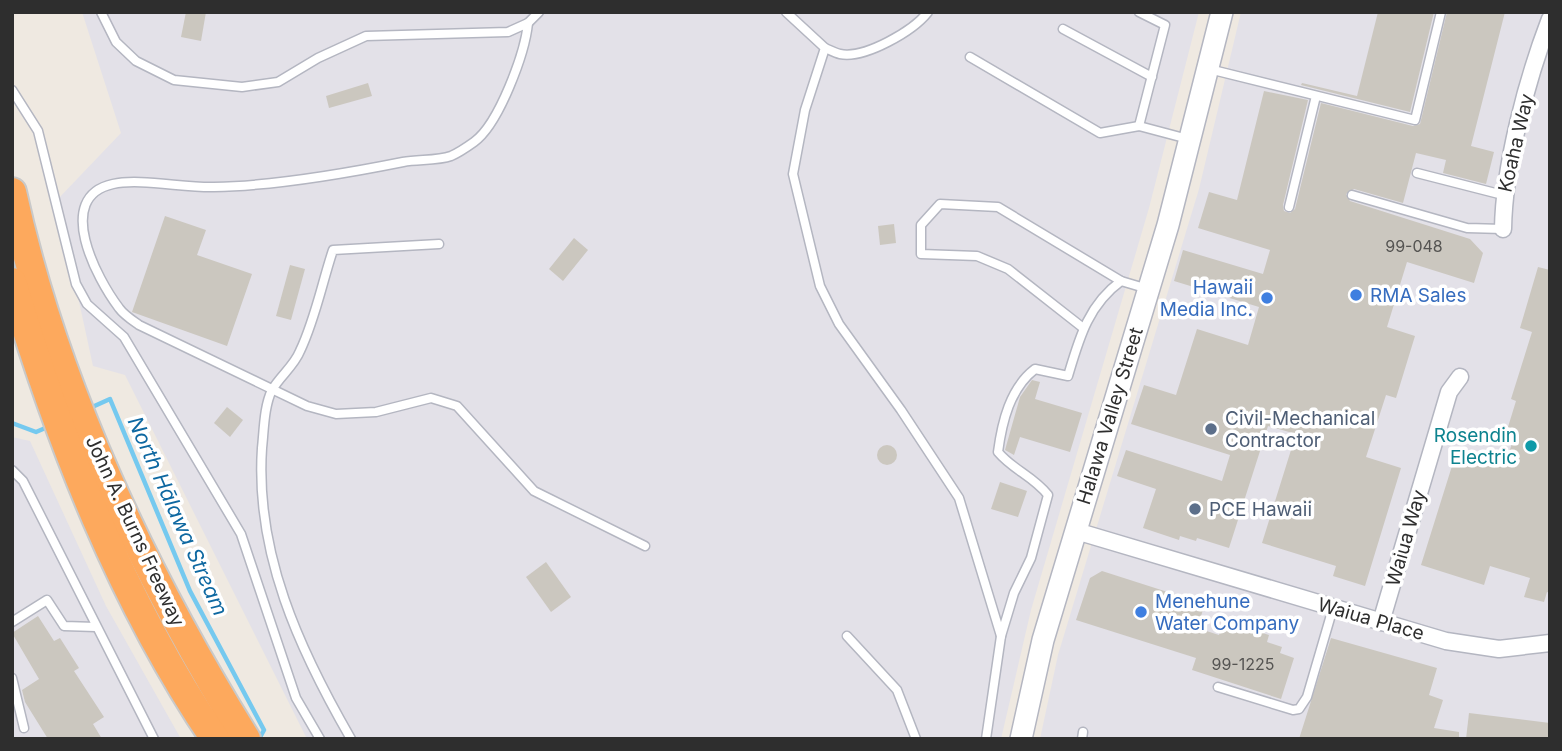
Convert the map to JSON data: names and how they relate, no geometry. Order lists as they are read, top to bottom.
{
  "streets": {
    "highway": ["John A. Burns Freeway"],
    "street": [
      "Koaha Way",
      "Halawa Valley Street",
      "Waiua Way",
      "Waiua Place"
    ]
  },
  "crossings": [
    ["Halawa Valley Street", "Waiua Place"],
    ["Waiua Way", "Waiua Place"]
  ],
  "water": ["North Hālawa Stream"],
  "places": [
    "RMA Sales",
    "Hawaii Media Inc.",
    "Civil-Mechanical Contractor",
    "Rosendin Electric",
    "PCE Hawaii",
    "Menehune Water Company"
  ],
  "house_numbers": ["99-048", "99-1225"]
}
